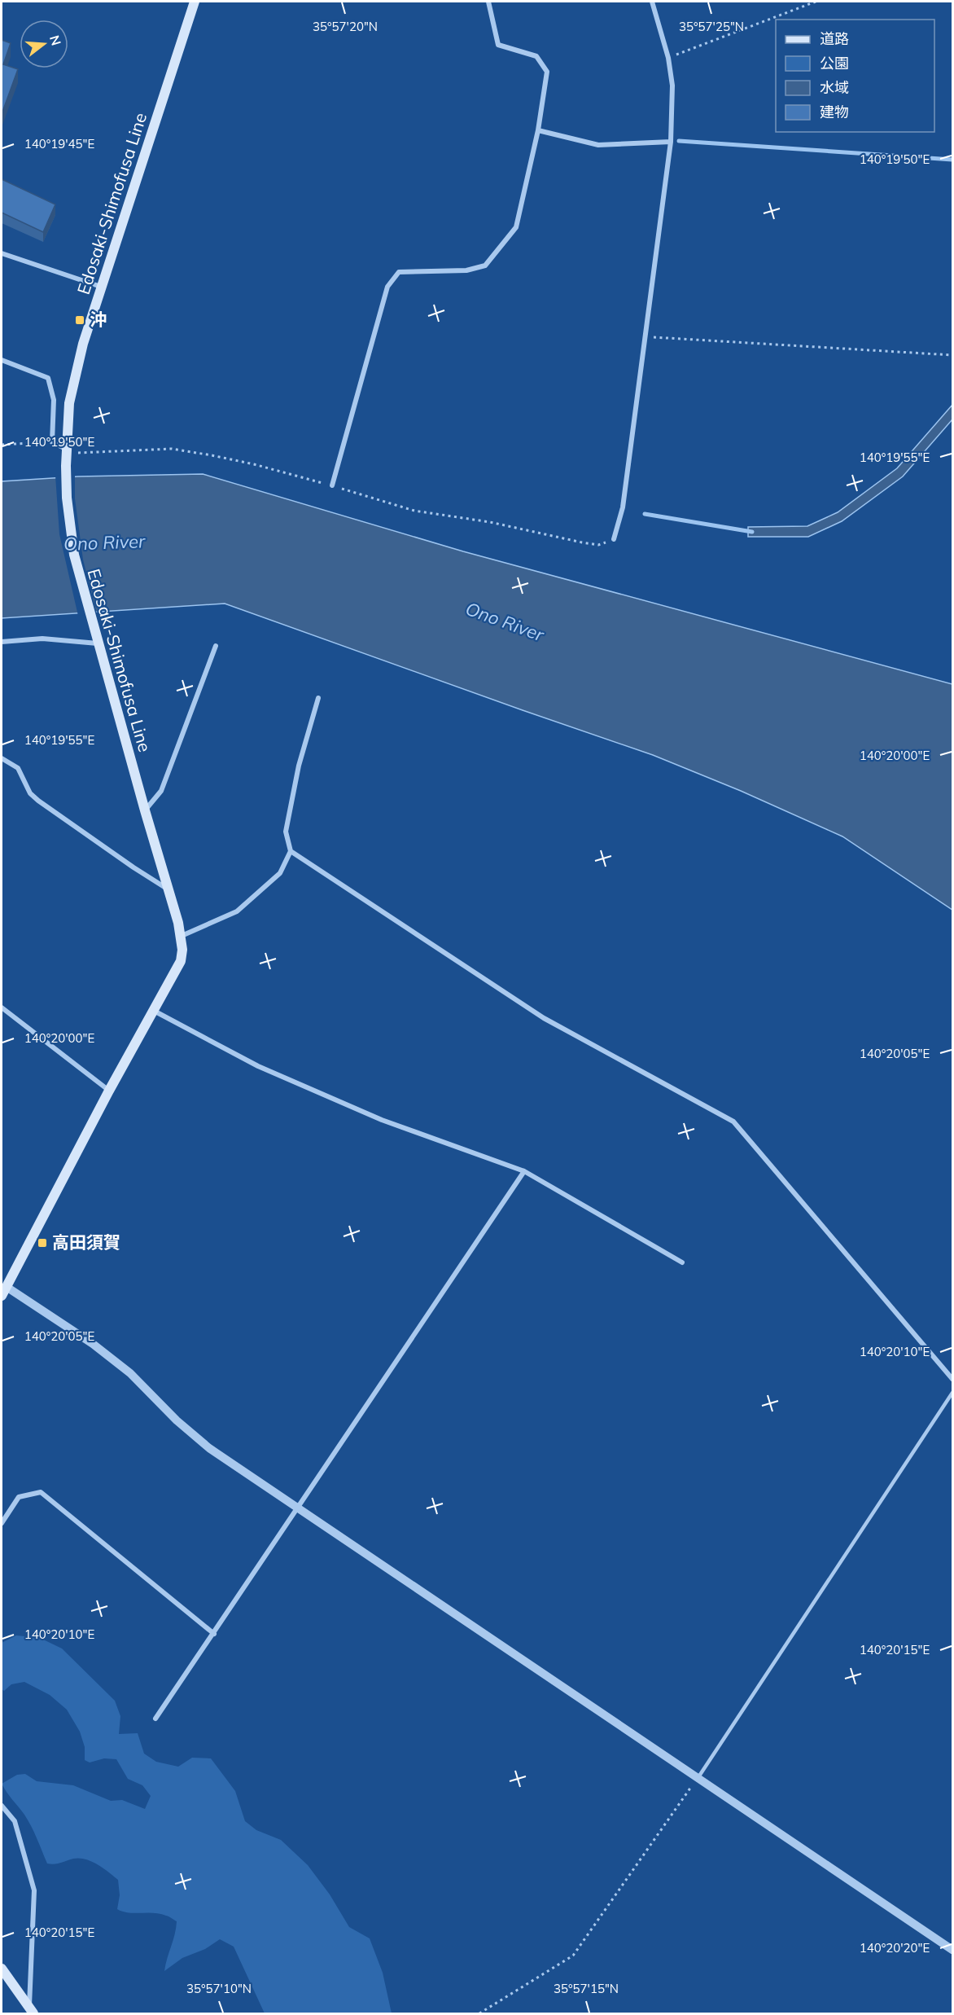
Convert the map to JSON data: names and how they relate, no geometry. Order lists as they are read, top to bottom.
{
  "streets": {
    "main road": ["Edosaki-Shimofusa Line"]
  },
  "water": ["Ono River"],
  "places": {
    "transit": ["沖", "高田須賀"]
  },
  "legend": [
    "道路",
    "公園",
    "水域",
    "建物"
  ],
  "north": "right",
  "coordinates": [
    "35°57'20\"N",
    "35°57'25\"N",
    "140°19'45\"E",
    "140°19'50\"E",
    "140°19'55\"E",
    "140°20'00\"E",
    "140°20'05\"E",
    "140°20'10\"E",
    "140°20'15\"E",
    "140°20'20\"E",
    "35°57'10\"N",
    "35°57'15\"N"
  ]
}
